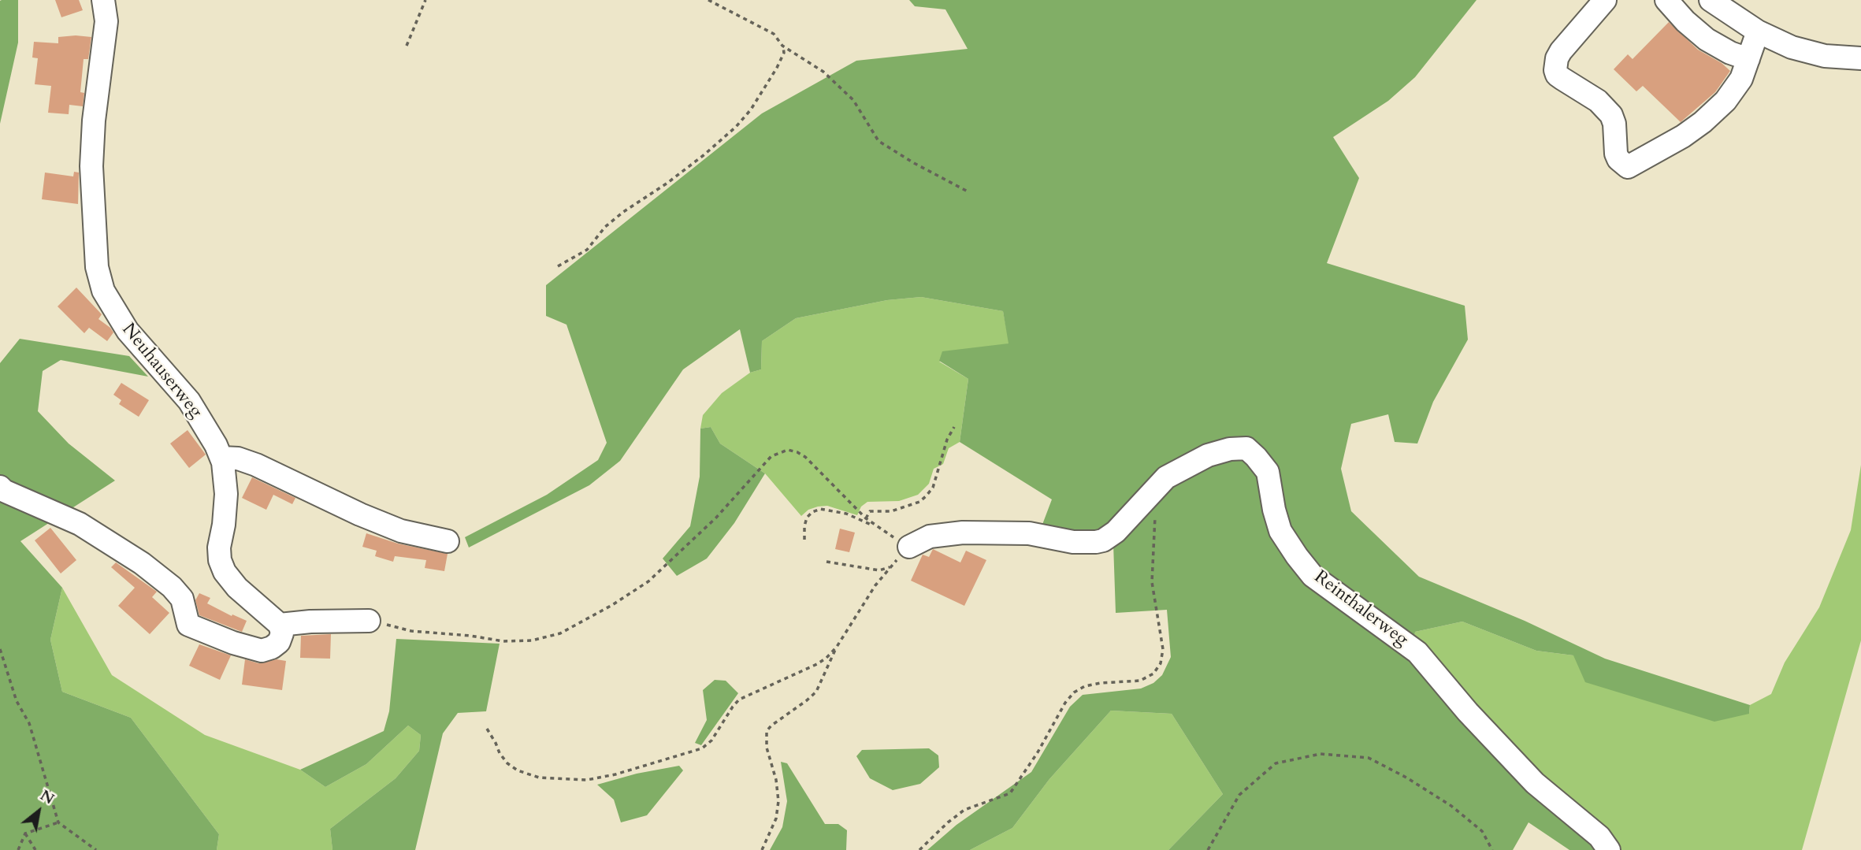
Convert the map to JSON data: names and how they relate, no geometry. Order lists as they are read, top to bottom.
{
  "streets": {
    "street": ["Neuhauserweg", "Reinthalerweg"]
  },
  "north": "top right"
}
